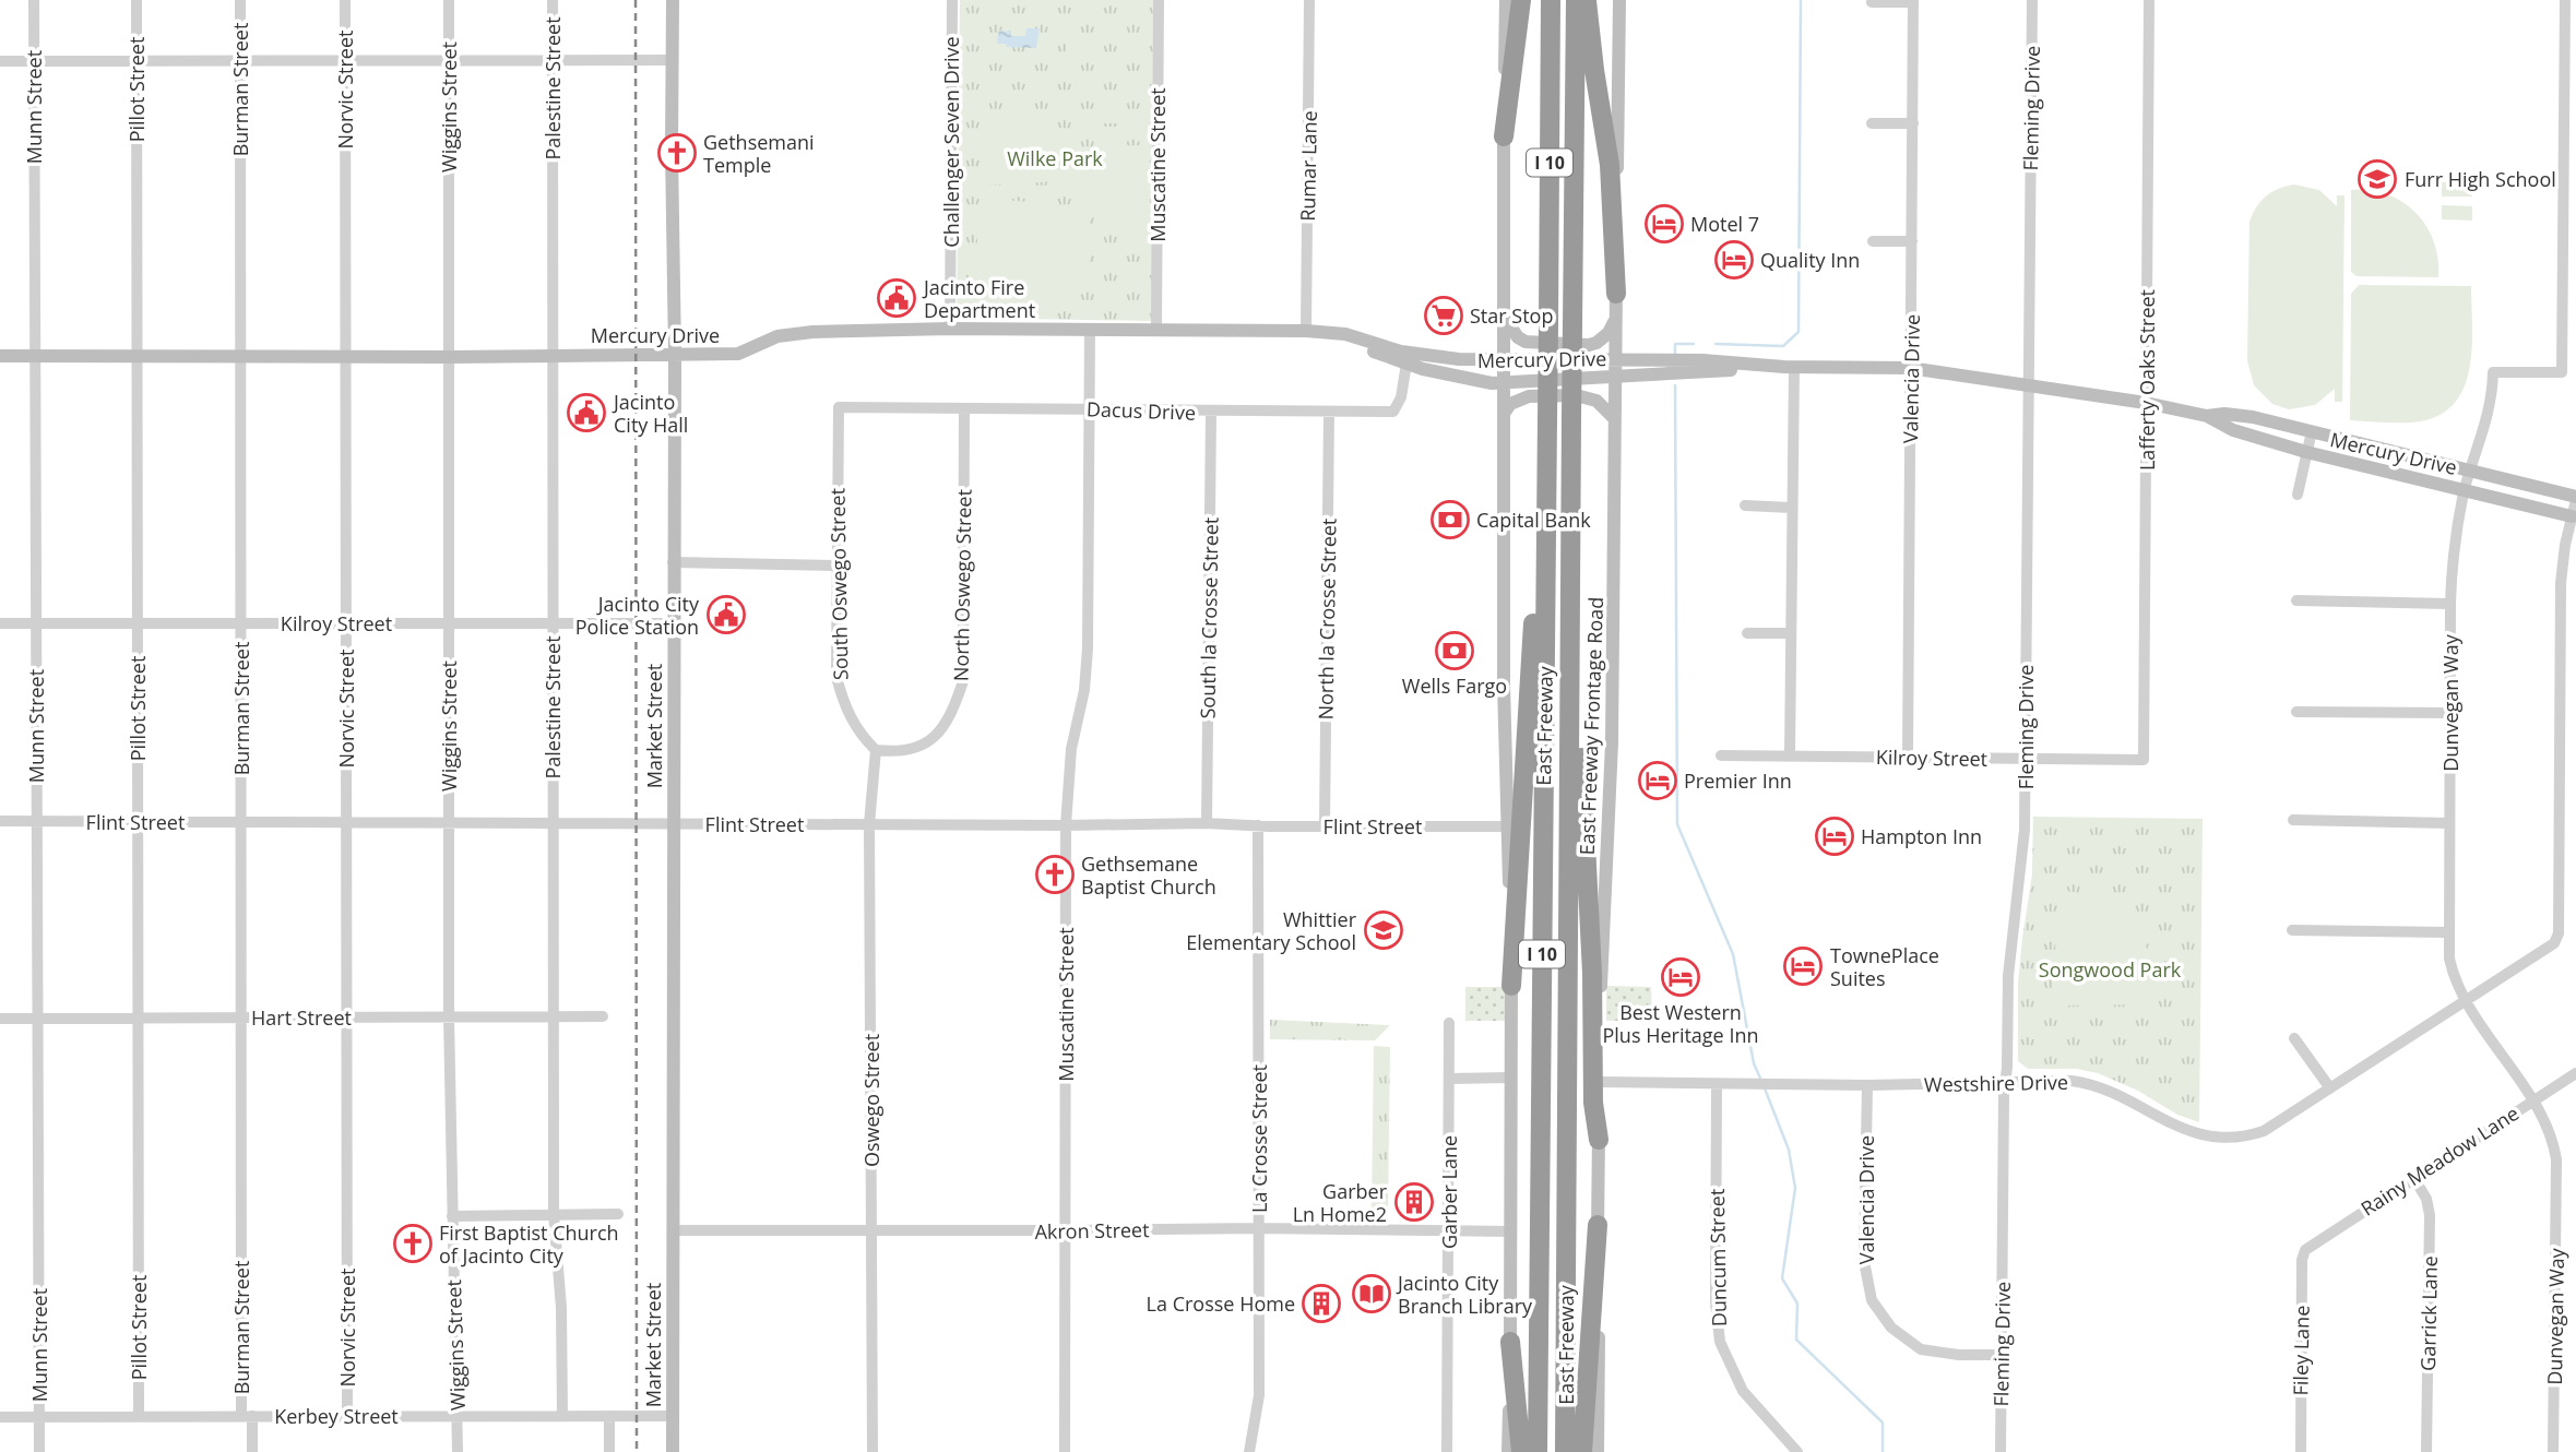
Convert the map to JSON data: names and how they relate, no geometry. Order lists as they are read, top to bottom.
{
  "streets": {
    "highway": ["I 10", "East Freeway"],
    "main road": ["Mercury Drive", "Market Street", "East Freeway Frontage Road"],
    "street": [
      "Palestine Street",
      "Pillot Street",
      "Burman Street",
      "Norvic Street",
      "Munn Street",
      "Wiggins Street",
      "Fleming Drive",
      "Challenger Seven Drive",
      "Muscatine Street",
      "Rumar Lane",
      "Valencia Drive",
      "Lafferty Oaks Street",
      "Dacus Drive",
      "South Oswego Street",
      "North Oswego Street",
      "South la Crosse Street",
      "North la Crosse Street",
      "Kilroy Street",
      "Dunvegan Way",
      "Flint Street",
      "Hart Street",
      "Westshire Drive",
      "Oswego Street",
      "La Crosse Street",
      "Rainy Meadow Lane",
      "Garber Lane",
      "Akron Street",
      "Duncum Street",
      "Garrick Lane",
      "Filey Lane",
      "Kerbey Street"
    ]
  },
  "crossings": [
    ["Palestine Street", "Mercury Drive"],
    ["Palestine Street", "Kilroy Street"],
    ["Palestine Street", "Flint Street"],
    ["Palestine Street", "Hart Street"],
    ["Palestine Street", "Kerbey Street"],
    ["Pillot Street", "Mercury Drive"],
    ["Pillot Street", "Kilroy Street"],
    ["Pillot Street", "Flint Street"],
    ["Pillot Street", "Hart Street"],
    ["Pillot Street", "Kerbey Street"],
    ["Burman Street", "Mercury Drive"],
    ["Burman Street", "Kilroy Street"],
    ["Burman Street", "Flint Street"],
    ["Burman Street", "Hart Street"],
    ["Burman Street", "Kerbey Street"],
    ["Norvic Street", "Mercury Drive"],
    ["Norvic Street", "Kilroy Street"],
    ["Norvic Street", "Flint Street"],
    ["Norvic Street", "Hart Street"],
    ["Norvic Street", "Kerbey Street"],
    ["Munn Street", "Mercury Drive"],
    ["Munn Street", "Kilroy Street"],
    ["Munn Street", "Flint Street"],
    ["Munn Street", "Hart Street"],
    ["Munn Street", "Kerbey Street"],
    ["Wiggins Street", "Mercury Drive"],
    ["Wiggins Street", "Kilroy Street"],
    ["Wiggins Street", "Flint Street"],
    ["Wiggins Street", "Hart Street"],
    ["Wiggins Street", "Kerbey Street"],
    ["Fleming Drive", "Mercury Drive"],
    ["Fleming Drive", "Valencia Drive"],
    ["Fleming Drive", "Kilroy Street"],
    ["Fleming Drive", "Westshire Drive"],
    ["Challenger Seven Drive", "Mercury Drive"],
    ["Muscatine Street", "Mercury Drive"],
    ["Muscatine Street", "Dacus Drive"],
    ["Muscatine Street", "Flint Street"],
    ["Muscatine Street", "Akron Street"],
    ["Rumar Lane", "Mercury Drive"],
    ["Mercury Drive", "Valencia Drive"],
    ["Mercury Drive", "Lafferty Oaks Street"],
    ["Mercury Drive", "Dacus Drive"],
    ["Mercury Drive", "Dunvegan Way"],
    ["Mercury Drive", "Market Street"],
    ["Mercury Drive", "East Freeway Frontage Road"],
    ["Mercury Drive", "Westshire Drive"],
    ["Valencia Drive", "Kilroy Street"],
    ["Valencia Drive", "Westshire Drive"],
    ["Lafferty Oaks Street", "Kilroy Street"],
    ["Dacus Drive", "South Oswego Street"],
    ["Dacus Drive", "North Oswego Street"],
    ["Dacus Drive", "South la Crosse Street"],
    ["Dacus Drive", "North la Crosse Street"],
    ["South Oswego Street", "North Oswego Street"],
    ["South Oswego Street", "Oswego Street"],
    ["North Oswego Street", "Oswego Street"],
    ["South la Crosse Street", "Flint Street"],
    ["North la Crosse Street", "Flint Street"],
    ["Kilroy Street", "Market Street"],
    ["Dunvegan Way", "Westshire Drive"],
    ["Dunvegan Way", "Rainy Meadow Lane"],
    ["Market Street", "Flint Street"],
    ["Market Street", "Akron Street"],
    ["Market Street", "Kerbey Street"],
    ["East Freeway Frontage Road", "Westshire Drive"],
    ["Flint Street", "Oswego Street"],
    ["Flint Street", "La Crosse Street"],
    ["Westshire Drive", "Duncum Street"],
    ["Oswego Street", "Akron Street"],
    ["La Crosse Street", "Akron Street"],
    ["Rainy Meadow Lane", "Garrick Lane"],
    ["Rainy Meadow Lane", "Filey Lane"],
    ["Garber Lane", "Akron Street"]
  ],
  "parks": ["Wilke Park", "Songwood Park"],
  "places": {
    "church": ["Gethsemani Temple", "Gethsemane Baptist Church", "First Baptist Church of Jacinto City"],
    "school or university": ["Furr High School", "Whittier Elementary School"],
    "hotel": [
      "Motel 7",
      "Quality Inn",
      "Premier Inn",
      "Hampton Inn",
      "TownePlace Suites",
      "Best Western Plus Heritage Inn"
    ],
    "public building": ["Jacinto Fire Department", "Jacinto City Hall", "Jacinto City Police Station"],
    "supermarket": ["Star Stop"],
    "bank": ["Capital Bank", "Wells Fargo"],
    "building": ["Garber Ln Home2", "La Crosse Home"],
    "library": ["Jacinto City Branch Library"]
  }
}
